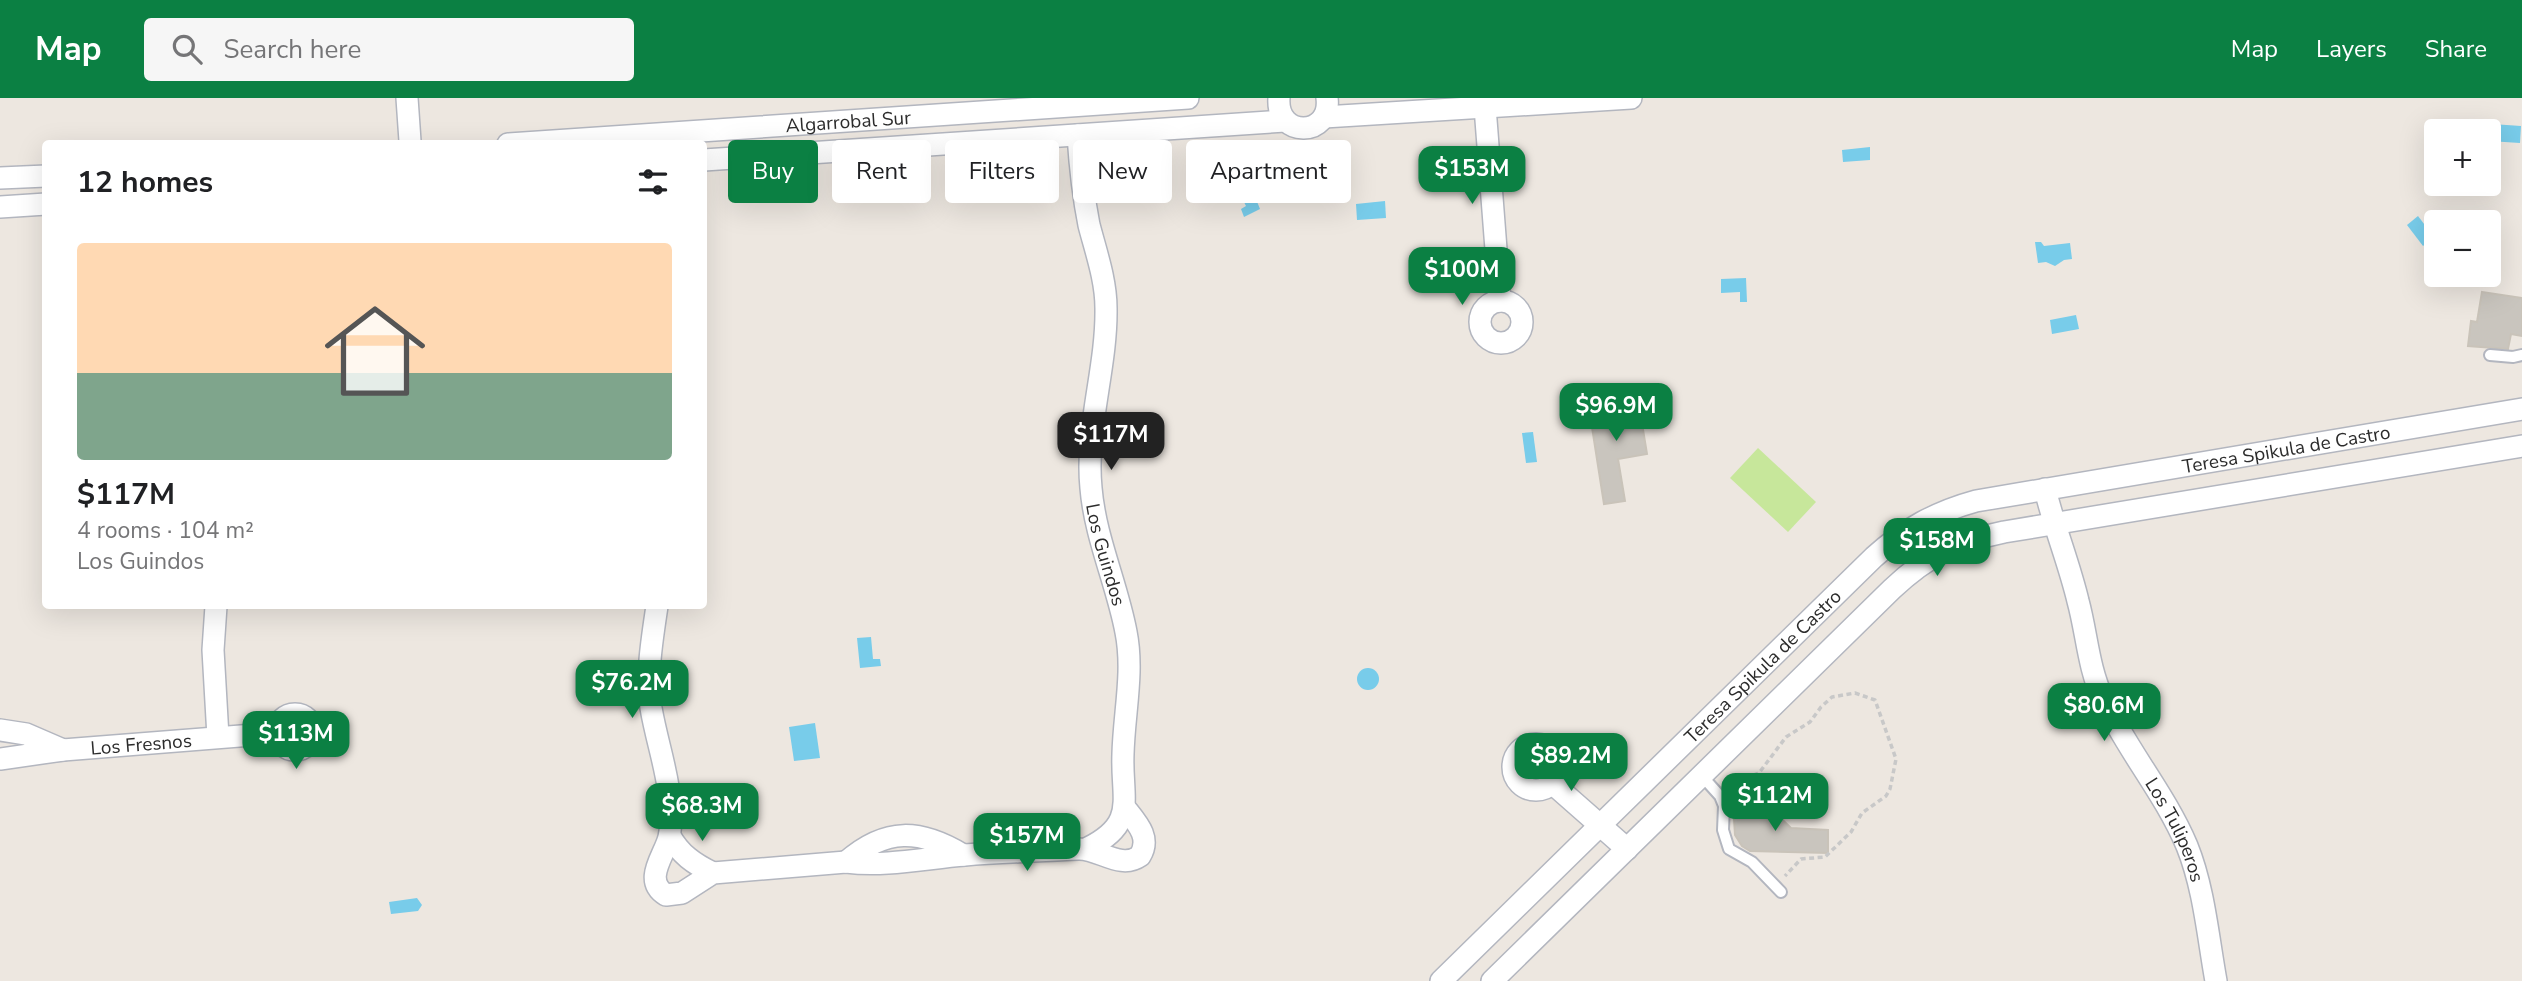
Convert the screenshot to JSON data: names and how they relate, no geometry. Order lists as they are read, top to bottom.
{
  "streets": {
    "street": [
      "Algarrobal Sur",
      "Teresa Spikula de Castro",
      "Los Guindos",
      "Los Fresnos",
      "Los Tuliperos"
    ]
  },
  "crossings": [
    ["Algarrobal Sur", "Los Guindos"],
    ["Teresa Spikula de Castro", "Los Tuliperos"]
  ],
  "page": {
    "header": "Map",
    "search": "Search here",
    "nav": ["Map", "Layers", "Share"],
    "map_buttons": ["+", "−"],
    "chip": [
      "Buy",
      "Rent",
      "Filters",
      "New",
      "Apartment"
    ],
    "heading": "12 homes",
    "price": [
      "$153M",
      "$100M",
      "$96.9M",
      "$117M",
      "$158M",
      "$76.2M",
      "$80.6M",
      "$113M",
      "$89.2M",
      "$112M",
      "$68.3M",
      "$157M"
    ],
    "list": [
      {
        "name": "$117M",
        "note": "4 rooms · 104 m² · Los Guindos"
      }
    ]
  }
}
